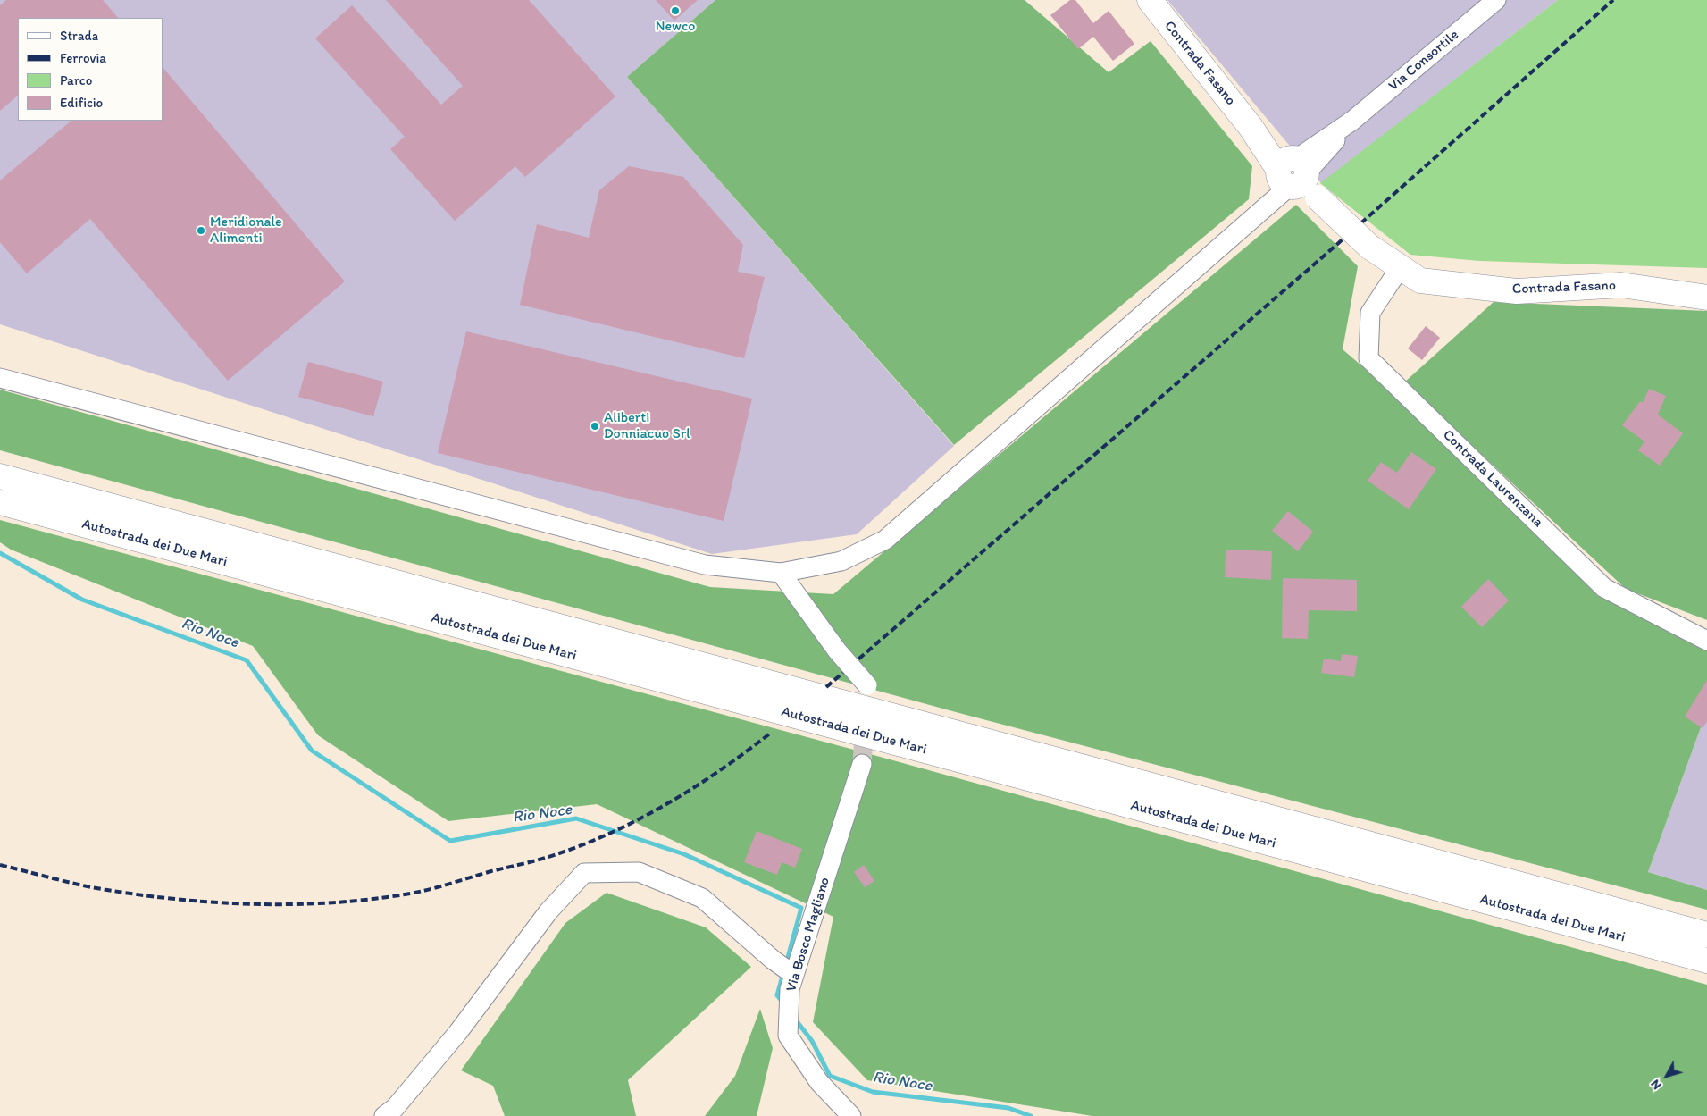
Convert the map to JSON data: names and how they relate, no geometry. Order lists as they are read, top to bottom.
{
  "streets": {
    "main road": ["Contrada Fasano", "Autostrada dei Due Mari"],
    "street": ["Via Consortile", "Contrada Laurenzana", "Via Bosco Magliano"]
  },
  "crossings": [
    ["Via Consortile", "Contrada Fasano"],
    ["Contrada Fasano", "Contrada Laurenzana"]
  ],
  "water": ["Rio Noce"],
  "places": ["Newco", "Meridionale Alimenti", "Aliberti Donniacuo Srl"],
  "legend": [
    "Strada",
    "Ferrovia",
    "Parco",
    "Edificio"
  ],
  "north": "bottom left"
}
